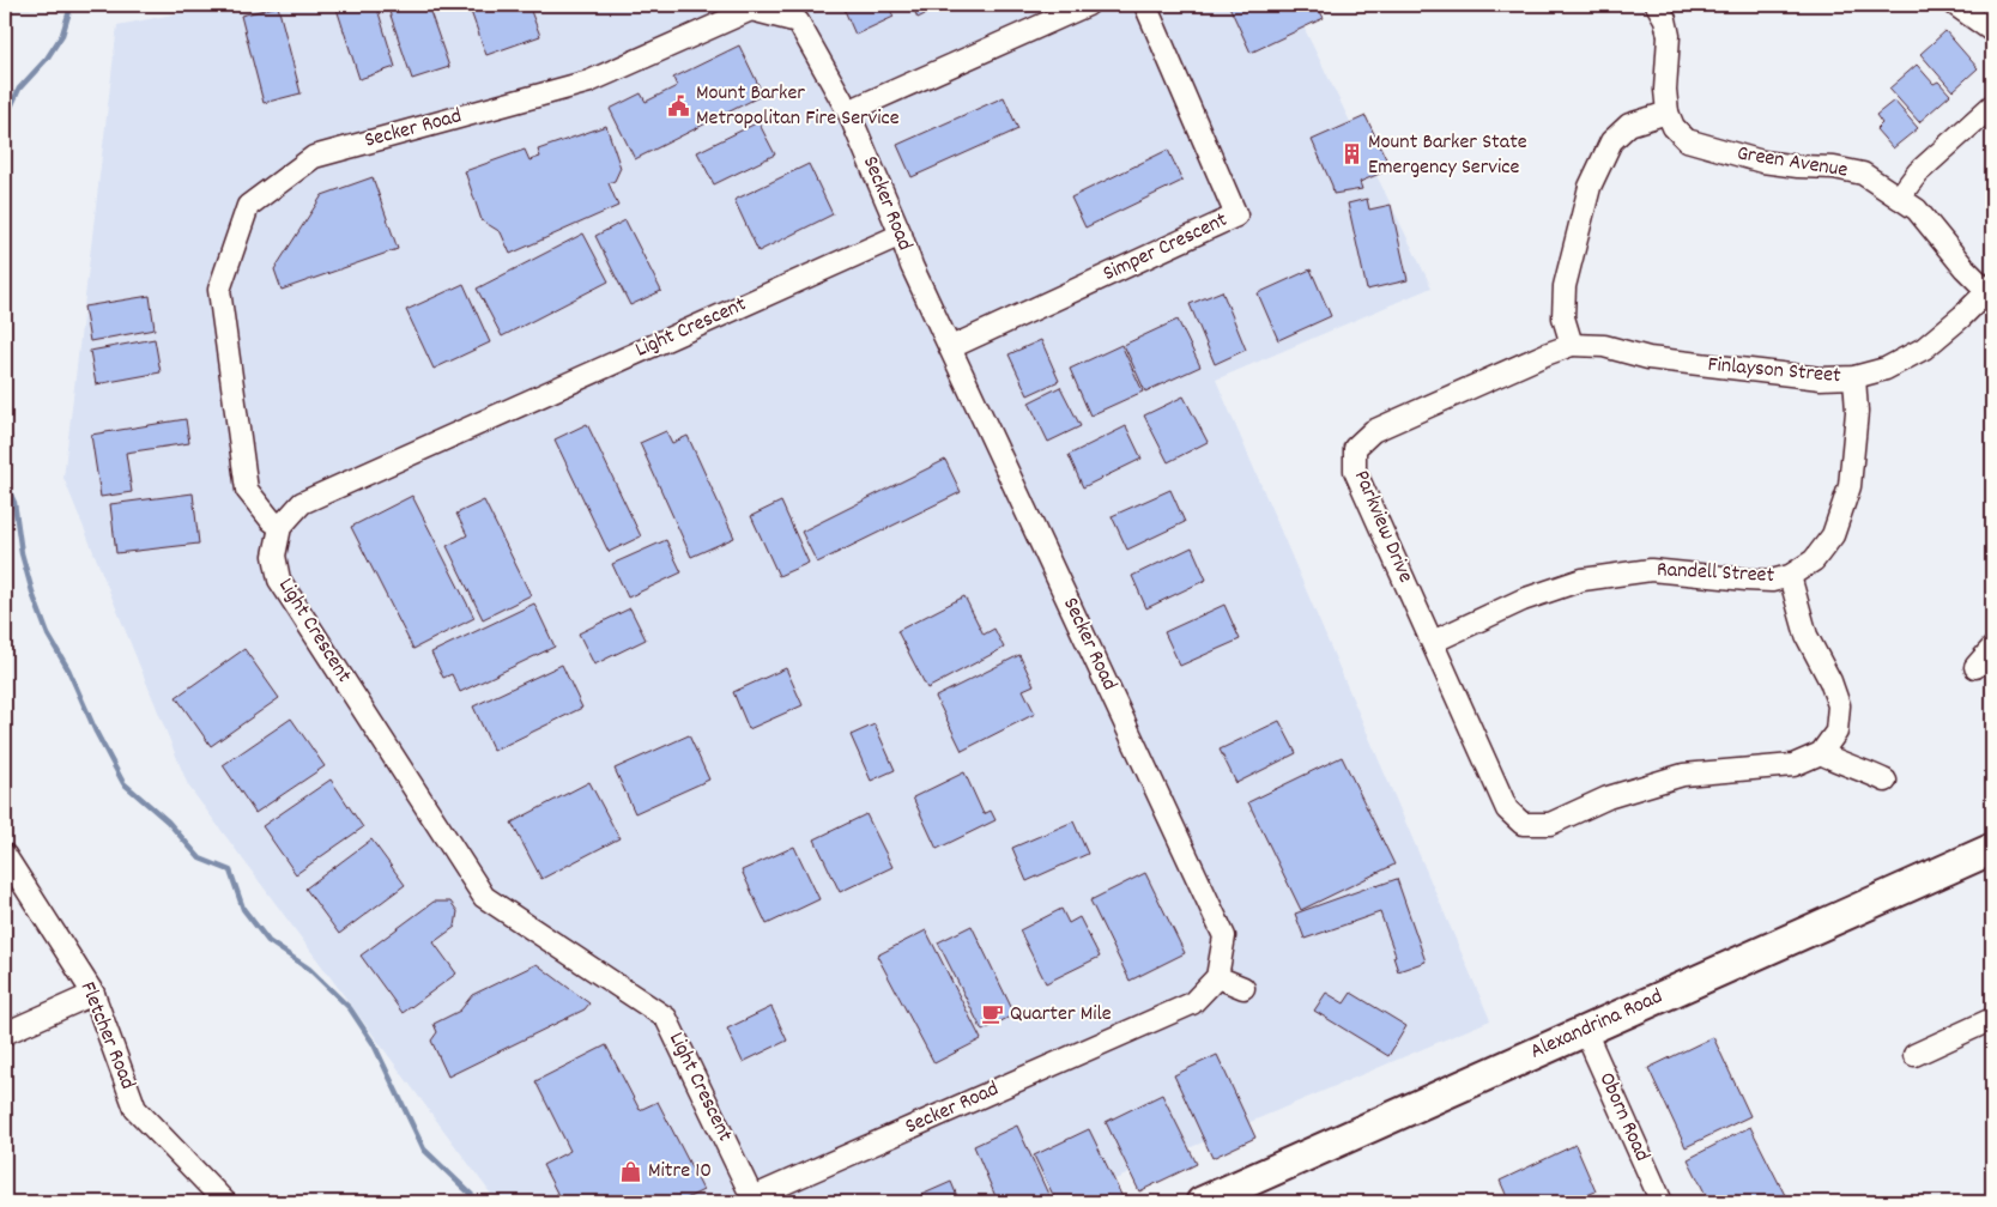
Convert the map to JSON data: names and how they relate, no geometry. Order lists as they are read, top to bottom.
{
  "streets": {
    "main road": ["Alexandrina Road"],
    "street": [
      "Secker Road",
      "Green Avenue",
      "Simper Crescent",
      "Light Crescent",
      "Finlayson Street",
      "Parkview Drive",
      "Randell Street",
      "Fletcher Road",
      "Oborn Road"
    ]
  },
  "crossings": [
    ["Secker Road", "Simper Crescent"],
    ["Secker Road", "Light Crescent"],
    ["Green Avenue", "Finlayson Street"],
    ["Finlayson Street", "Parkview Drive"],
    ["Finlayson Street", "Randell Street"],
    ["Parkview Drive", "Randell Street"],
    ["Alexandrina Road", "Oborn Road"]
  ],
  "places": {
    "public building": ["Mount Barker Metropolitan Fire Service"],
    "building": ["Mount Barker State Emergency Service"],
    "cafe": ["Quarter Mile"],
    "shop": ["Mitre 10"]
  }
}
